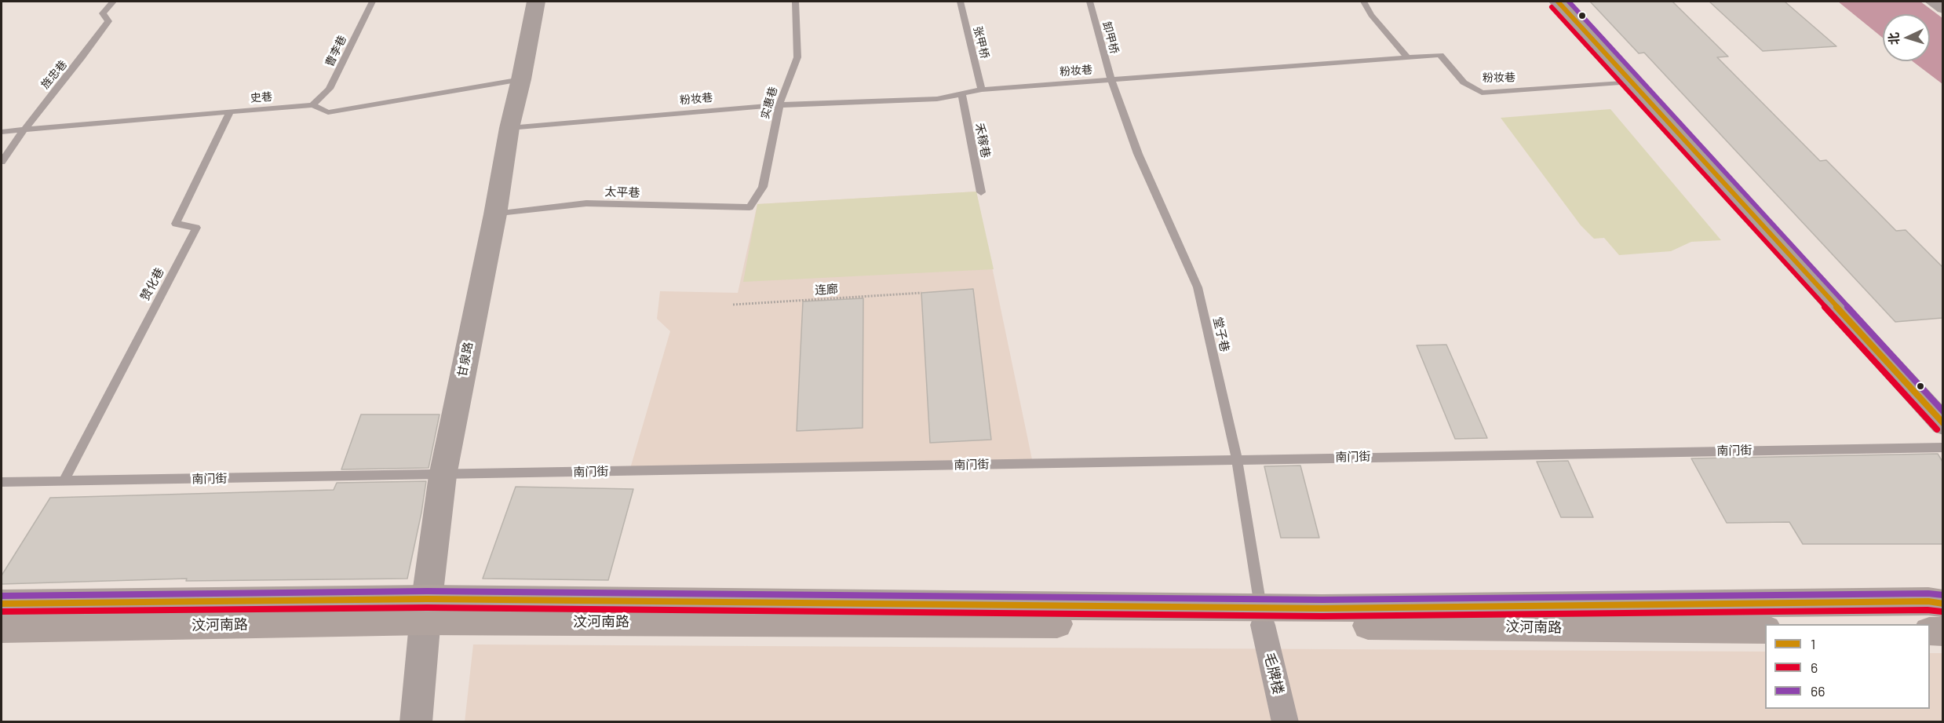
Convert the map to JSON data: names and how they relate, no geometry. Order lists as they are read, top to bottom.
{
  "streets": {
    "main road": ["甘泉路", "汶河南路"],
    "street": ["毛牌楼"],
    "lane": [
      "卸甲桥",
      "张甲桥",
      "曹李巷",
      "粉妆巷",
      "旌忠巷",
      "史巷",
      "实惠巷",
      "禾稼巷",
      "太平巷",
      "赞化巷",
      "堂子巷",
      "南门街"
    ],
    "path": ["连廊"]
  },
  "crossings": [
    ["卸甲桥", "粉妆巷"],
    ["卸甲桥", "堂子巷"],
    ["张甲桥", "粉妆巷"],
    ["曹李巷", "史巷"],
    ["粉妆巷", "实惠巷"],
    ["粉妆巷", "禾稼巷"],
    ["粉妆巷", "堂子巷"],
    ["粉妆巷", "甘泉路"],
    ["旌忠巷", "史巷"],
    ["史巷", "赞化巷"],
    ["史巷", "甘泉路"],
    ["实惠巷", "太平巷"],
    ["太平巷", "甘泉路"],
    ["赞化巷", "南门街"],
    ["堂子巷", "南门街"],
    ["堂子巷", "汶河南路"],
    ["堂子巷", "毛牌楼"],
    ["甘泉路", "南门街"],
    ["甘泉路", "汶河南路"],
    ["汶河南路", "毛牌楼"]
  ],
  "lines": ["transit line 1", "transit line 66", "transit line 6"],
  "legend": ["1", "6", "66"],
  "north": "left"
}
